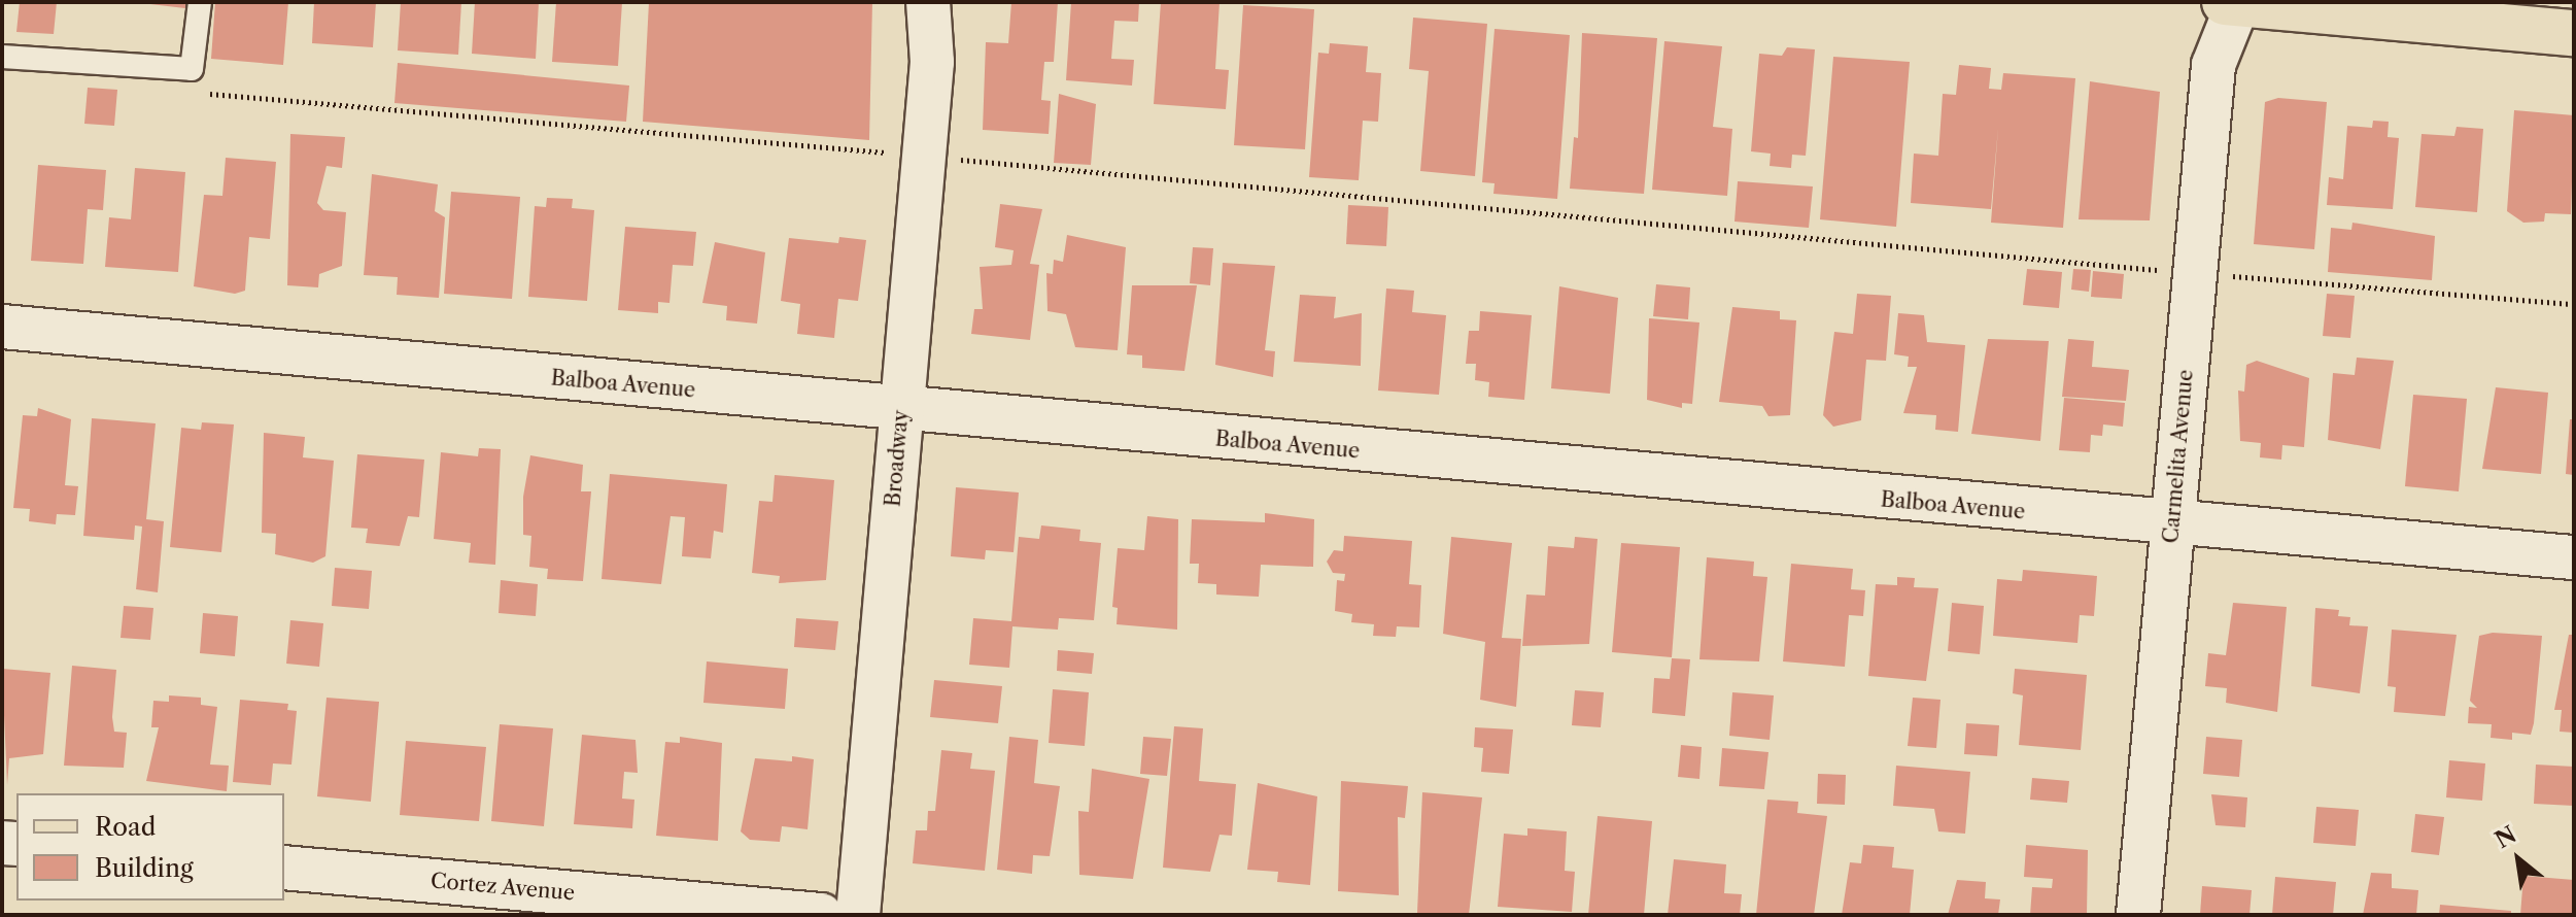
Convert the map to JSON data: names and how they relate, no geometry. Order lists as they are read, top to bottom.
{
  "streets": {
    "street": [
      "Balboa Avenue",
      "Carmelita Avenue",
      "Broadway",
      "Cortez Avenue"
    ]
  },
  "crossings": [
    ["Balboa Avenue", "Carmelita Avenue"],
    ["Balboa Avenue", "Broadway"]
  ],
  "legend": ["Road", "Building"],
  "north": "top left"
}
